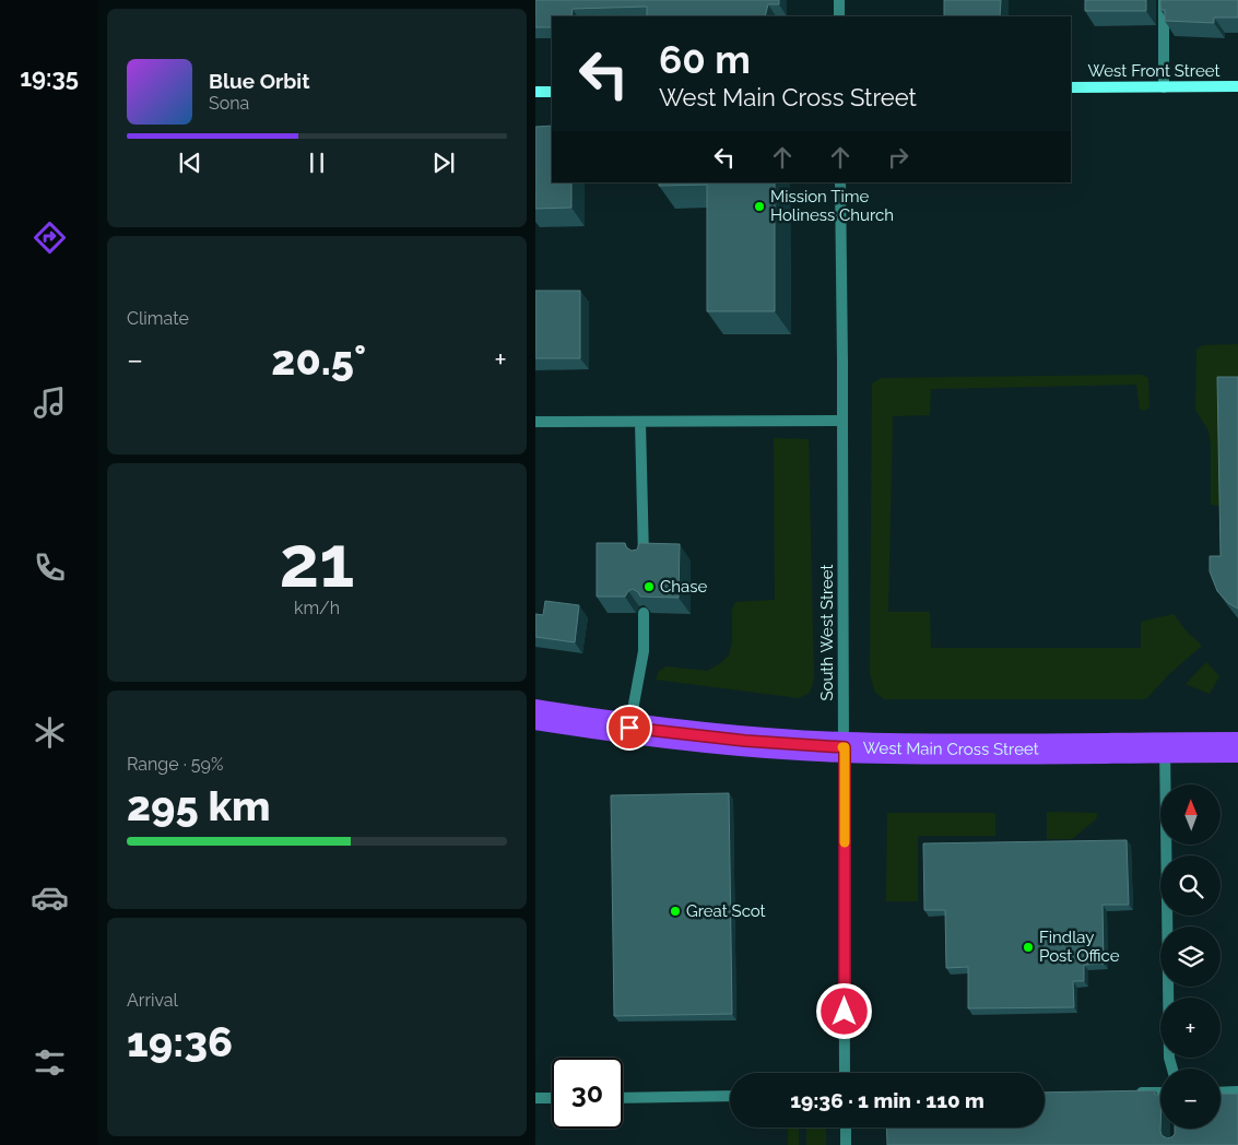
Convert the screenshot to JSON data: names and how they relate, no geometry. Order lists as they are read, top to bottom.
{
  "streets": {
    "highway": ["West Main Cross Street"],
    "street": ["West Front Street", "South West Street"]
  },
  "crossings": [
    ["South West Street", "West Main Cross Street"]
  ],
  "places": [
    "Mission Time Holiness Church",
    "Chase",
    "Great Scot",
    "Findlay Post Office"
  ],
  "north": "top",
  "page": {
    "tabs": "19:35",
    "turn": ["60 m", "West Main Cross Street"],
    "song": ["Blue Orbit", "Sona"],
    "tile": [
      "Climate",
      ["21", "km/h"],
      ["Range · 59%", "295 km"],
      ["Arrival", "19:36"]
    ],
    "heat": ["−", "20.5°", "+"],
    "map_buttons": ["+", "−"],
    "limit": "30",
    "trip": "19:36 · 1 min · 110 m"
  }
}
